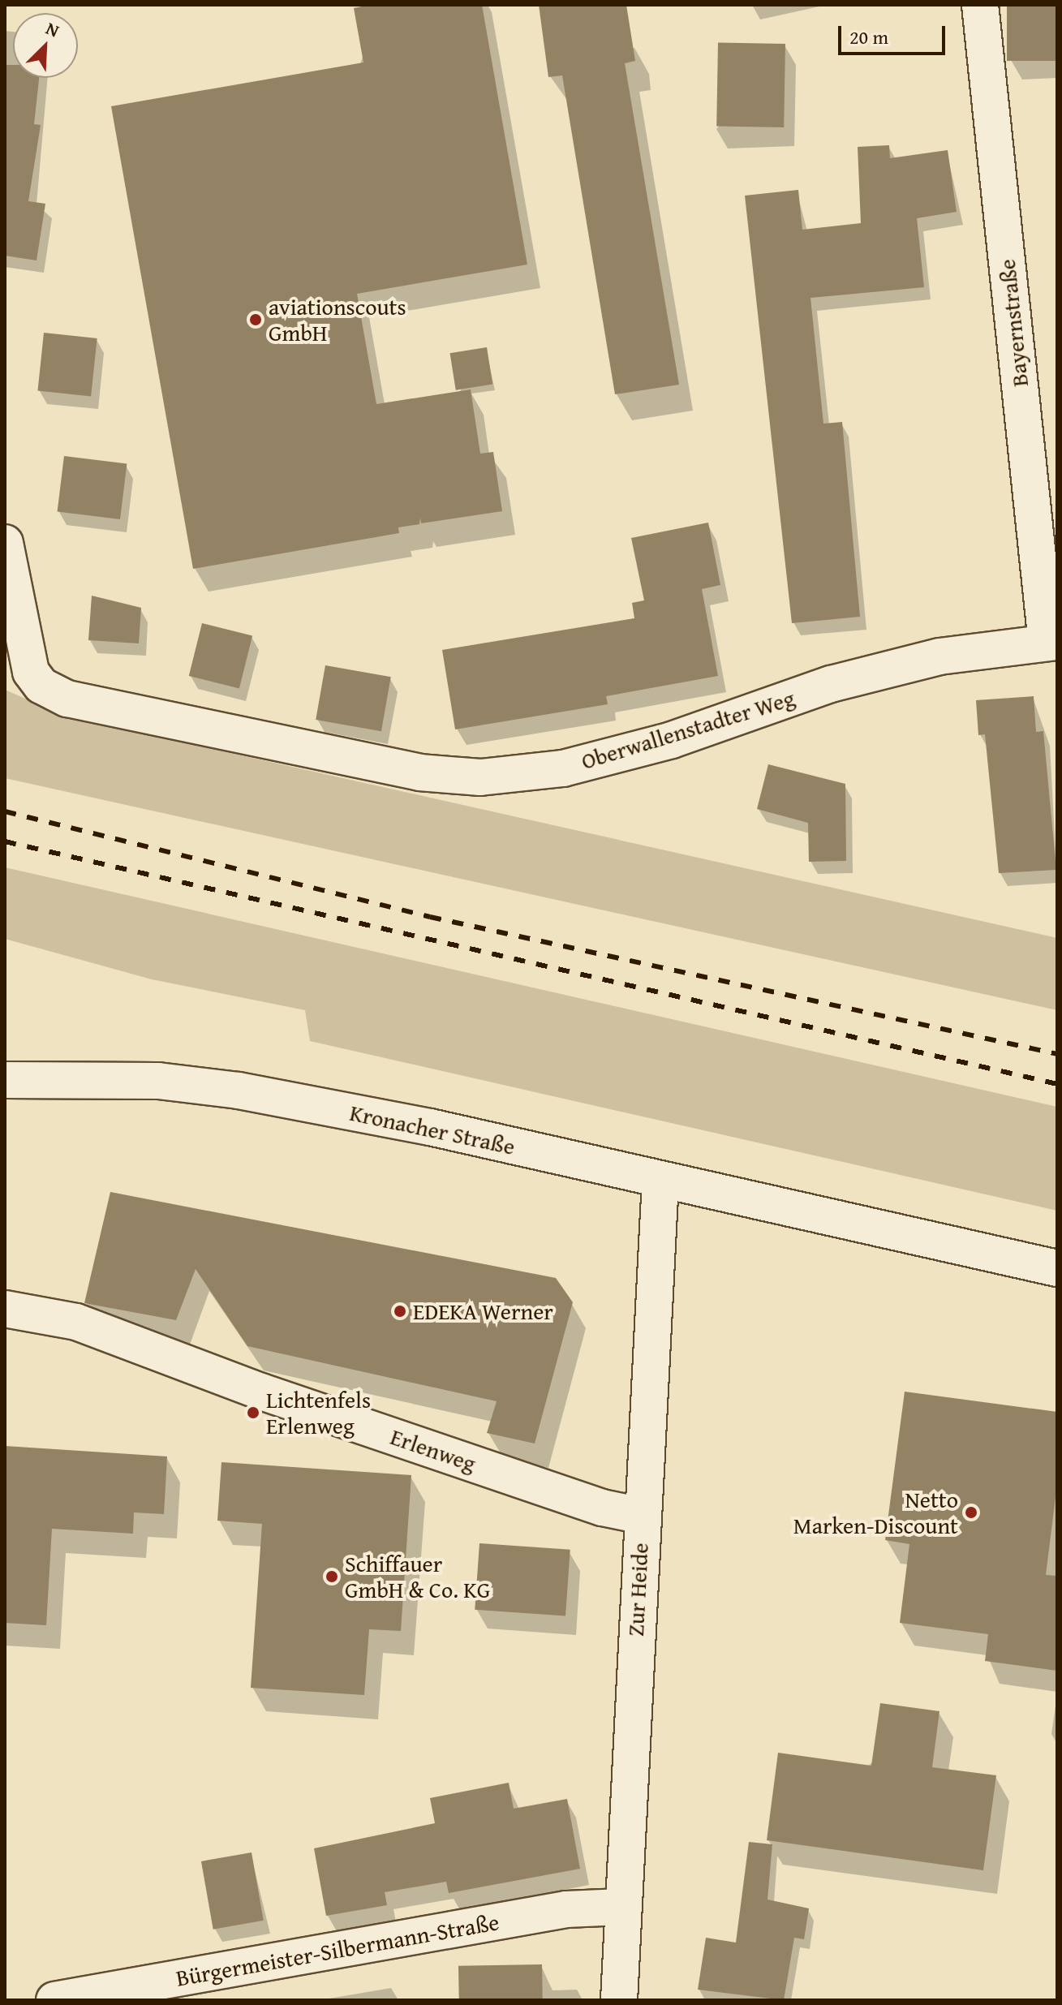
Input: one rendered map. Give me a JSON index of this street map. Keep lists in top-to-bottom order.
{
  "streets": {
    "street": [
      "Bayernstraße",
      "Oberwallenstadter Weg",
      "Kronacher Straße",
      "Erlenweg",
      "Zur Heide",
      "Bürgermeister-Silbermann-Straße"
    ]
  },
  "crossings": [
    ["Bayernstraße", "Oberwallenstadter Weg"],
    ["Kronacher Straße", "Zur Heide"],
    ["Erlenweg", "Zur Heide"],
    ["Zur Heide", "Bürgermeister-Silbermann-Straße"]
  ],
  "places": [
    "aviationscouts GmbH",
    "EDEKA Werner",
    "Lichtenfels Erlenweg",
    "Netto Marken-Discount",
    "Schiffauer GmbH & Co. KG"
  ],
  "scale_bar": "20 m",
  "north": "top right"
}
